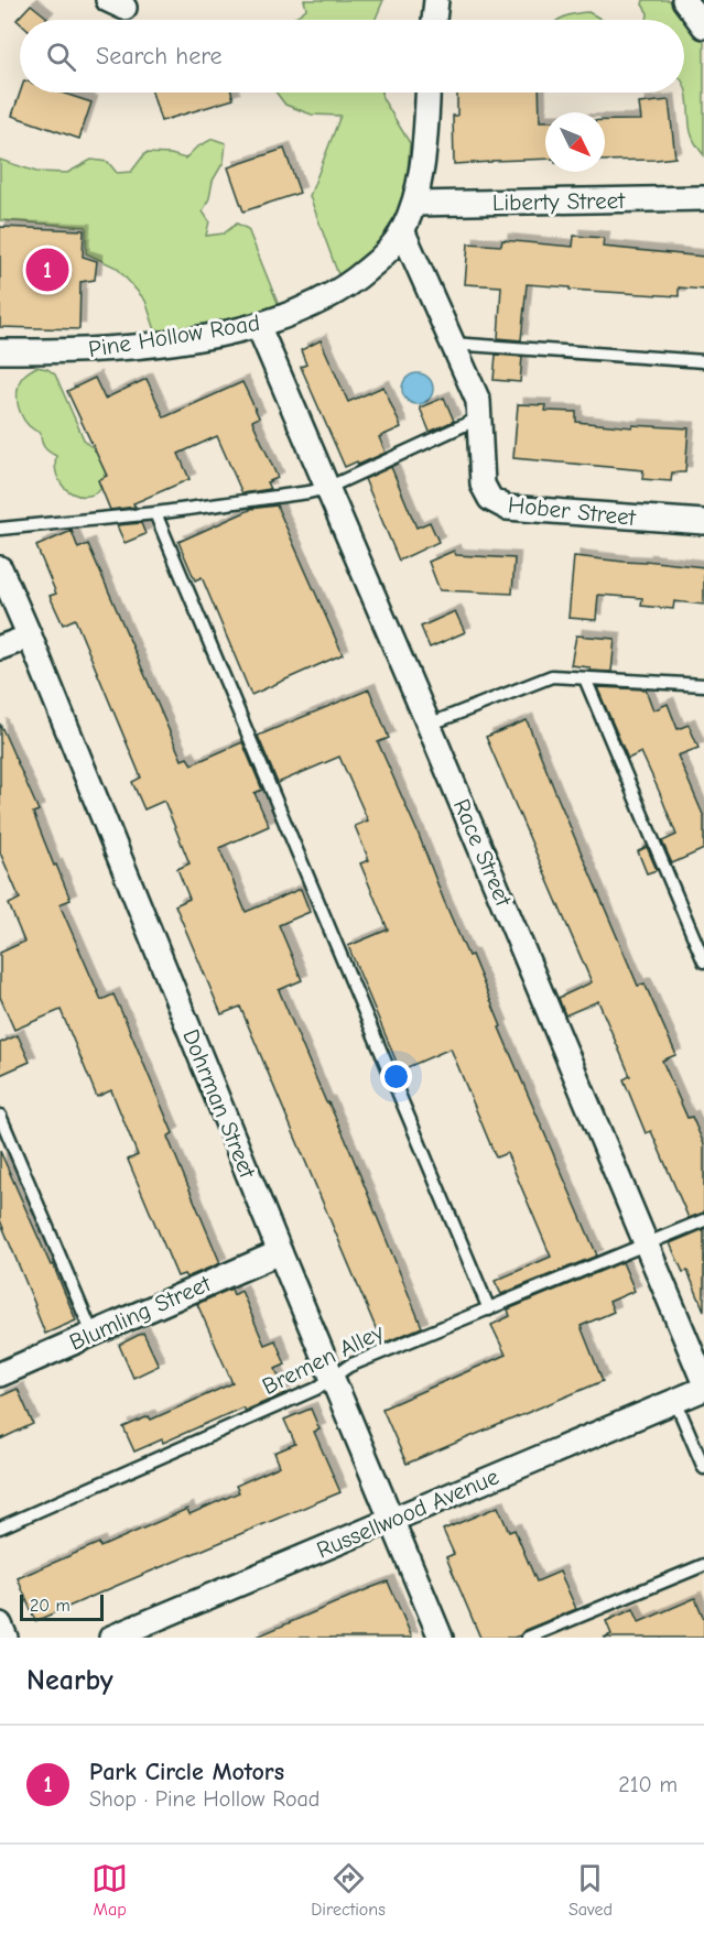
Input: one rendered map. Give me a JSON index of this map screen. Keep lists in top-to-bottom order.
{
  "streets": {
    "street": [
      "Liberty Street",
      "Pine Hollow Road",
      "Hober Street",
      "Race Street",
      "Dohrman Street",
      "Blumling Street",
      "Russellwood Avenue"
    ],
    "lane": ["Bremen Alley"]
  },
  "crossings": [
    ["Liberty Street", "Pine Hollow Road"],
    ["Pine Hollow Road", "Hober Street"],
    ["Pine Hollow Road", "Race Street"],
    ["Race Street", "Bremen Alley"],
    ["Dohrman Street", "Blumling Street"],
    ["Dohrman Street", "Bremen Alley"],
    ["Dohrman Street", "Russellwood Avenue"]
  ],
  "scale_bar": "20 m",
  "north": "bottom right",
  "page": {
    "search": "Search here",
    "pins": "1",
    "scale": "20 m",
    "heading": "Nearby",
    "list": [
      {
        "mark": "1",
        "name": "Park Circle Motors",
        "note": "Shop · Pine Hollow Road",
        "value": "210 m"
      }
    ],
    "nav": ["Map", "Directions", "Saved"]
  }
}
